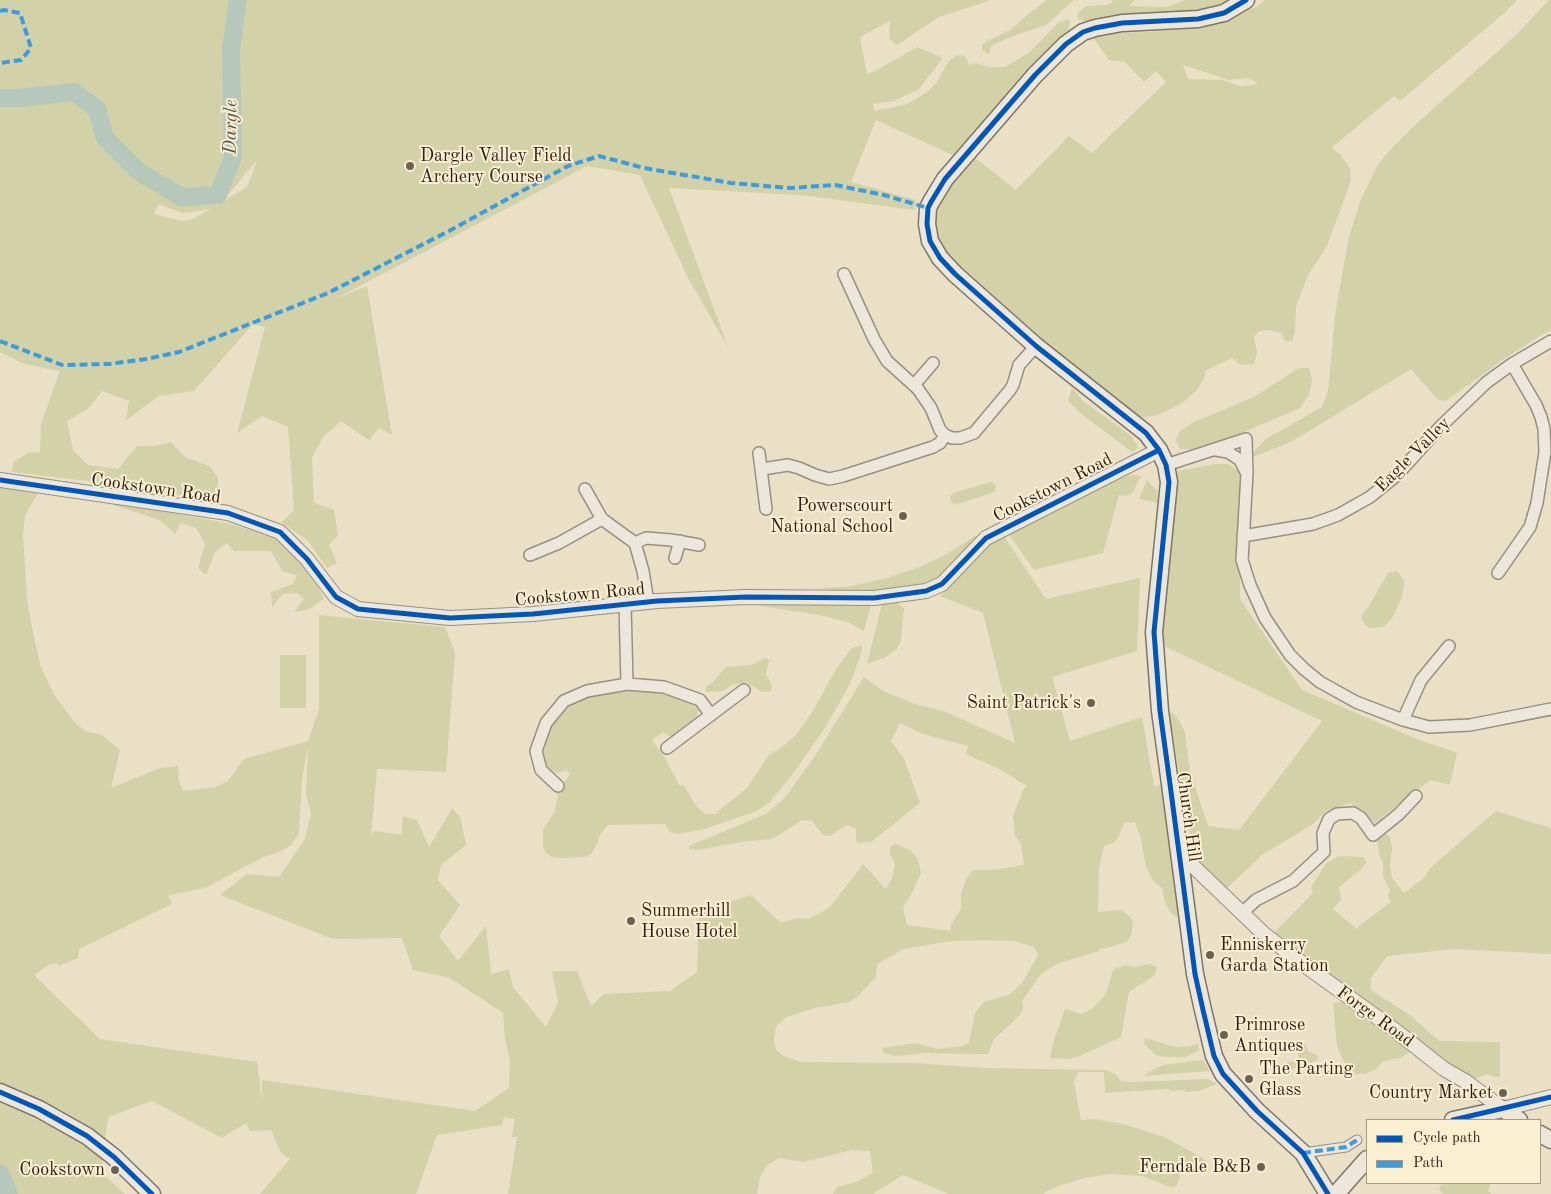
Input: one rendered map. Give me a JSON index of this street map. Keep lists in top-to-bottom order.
{
  "streets": {
    "main road": ["Church Hill"],
    "street": ["Eagle Valley", "Cookstown Road", "Forge Road"]
  },
  "crossings": [
    ["Cookstown Road", "Church Hill"],
    ["Church Hill", "Forge Road"]
  ],
  "water": ["Dargle"],
  "places": [
    "Dargle Valley Field Archery Course",
    "Powerscourt National School",
    "Saint Patrick's",
    "Summerhill House Hotel",
    "Enniskerry Garda Station",
    "Primrose Antiques",
    "The Parting Glass",
    "Country Market",
    "Ferndale B&B",
    "Cookstown"
  ],
  "legend": ["Cycle path", "Path"]
}
